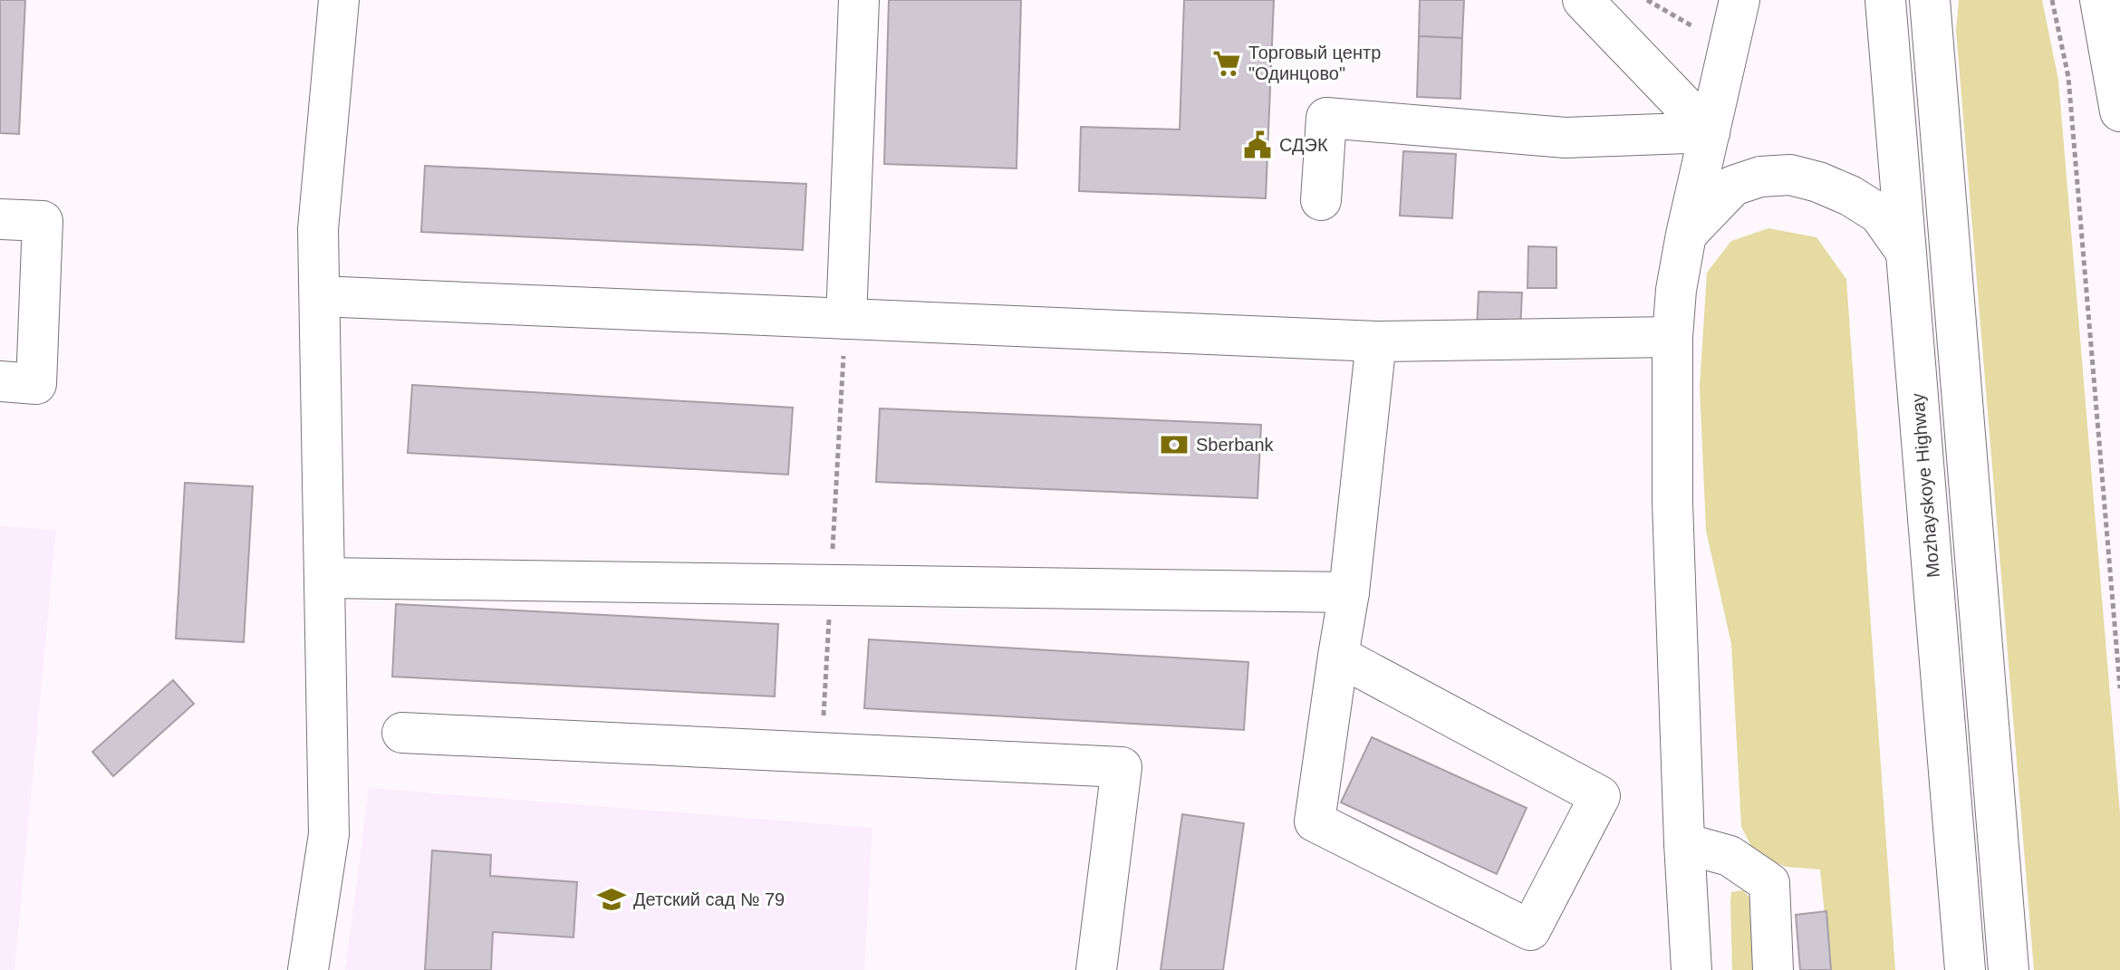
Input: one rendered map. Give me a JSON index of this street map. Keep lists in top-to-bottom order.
{
  "streets": {
    "main road": ["Mozhayskoye Highway"]
  },
  "places": {
    "supermarket": ["Торговый центр \"Одинцово\""],
    "public building": ["СДЭК"],
    "bank": ["Sberbank"],
    "school or university": ["Детский сад № 79"]
  }
}
